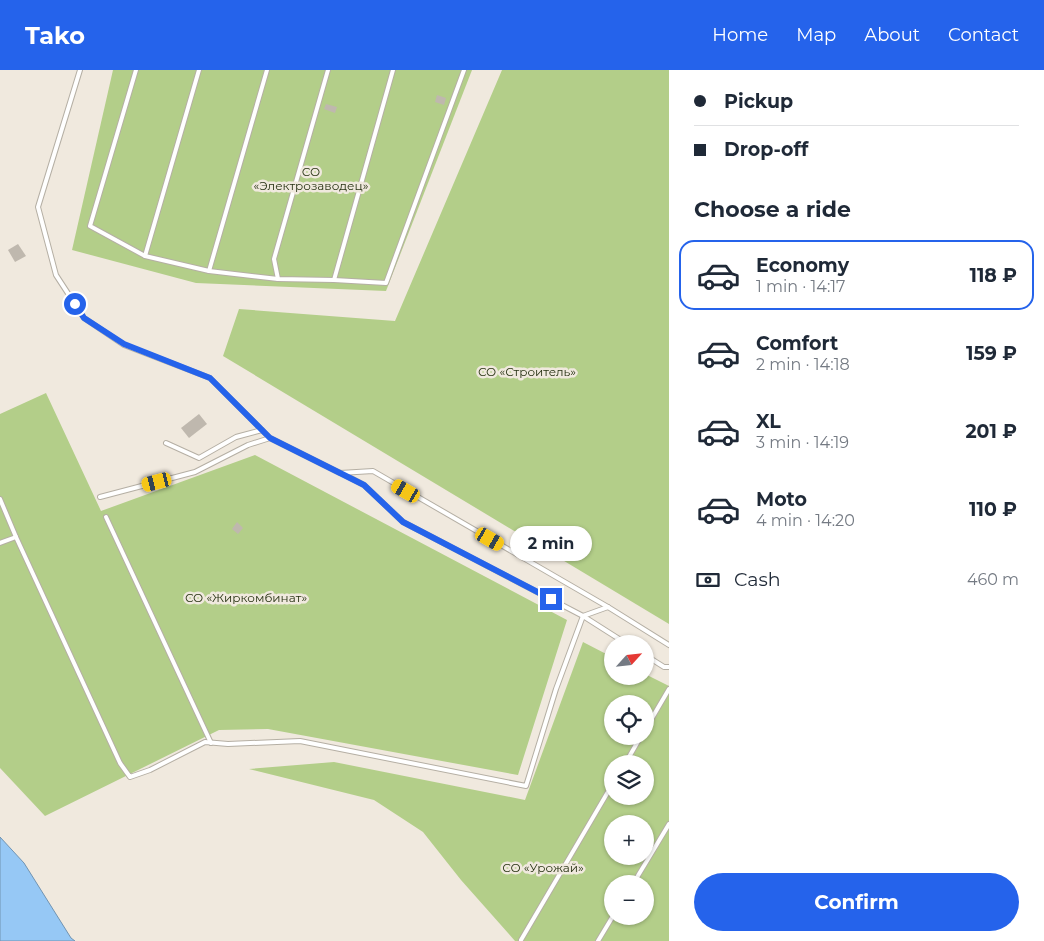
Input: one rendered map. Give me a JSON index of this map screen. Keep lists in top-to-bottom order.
{
  "parks": [
    "СО «Электрозаводец»",
    "СО «Строитель»",
    "СО «Жиркомбинат»",
    "СО «Урожай»"
  ],
  "north": "top right",
  "page": {
    "header": "Tako",
    "nav": [
      "Home",
      "Map",
      "About",
      "Contact"
    ],
    "banner": ["Pickup", "Drop-off"],
    "heading": "Choose a ride",
    "list": [
      {
        "name": "Economy",
        "note": "1 min · 14:17",
        "value": "118 ₽"
      },
      {
        "name": "Comfort",
        "note": "2 min · 14:18",
        "value": "159 ₽"
      },
      {
        "name": "XL",
        "note": "3 min · 14:19",
        "value": "201 ₽"
      },
      {
        "name": "Moto",
        "note": "4 min · 14:20",
        "value": "110 ₽"
      }
    ],
    "bubble": "2 min",
    "pay": ["Cash", "460 m"],
    "map_buttons": ["+", "−"],
    "buttons": "Confirm"
  }
}
